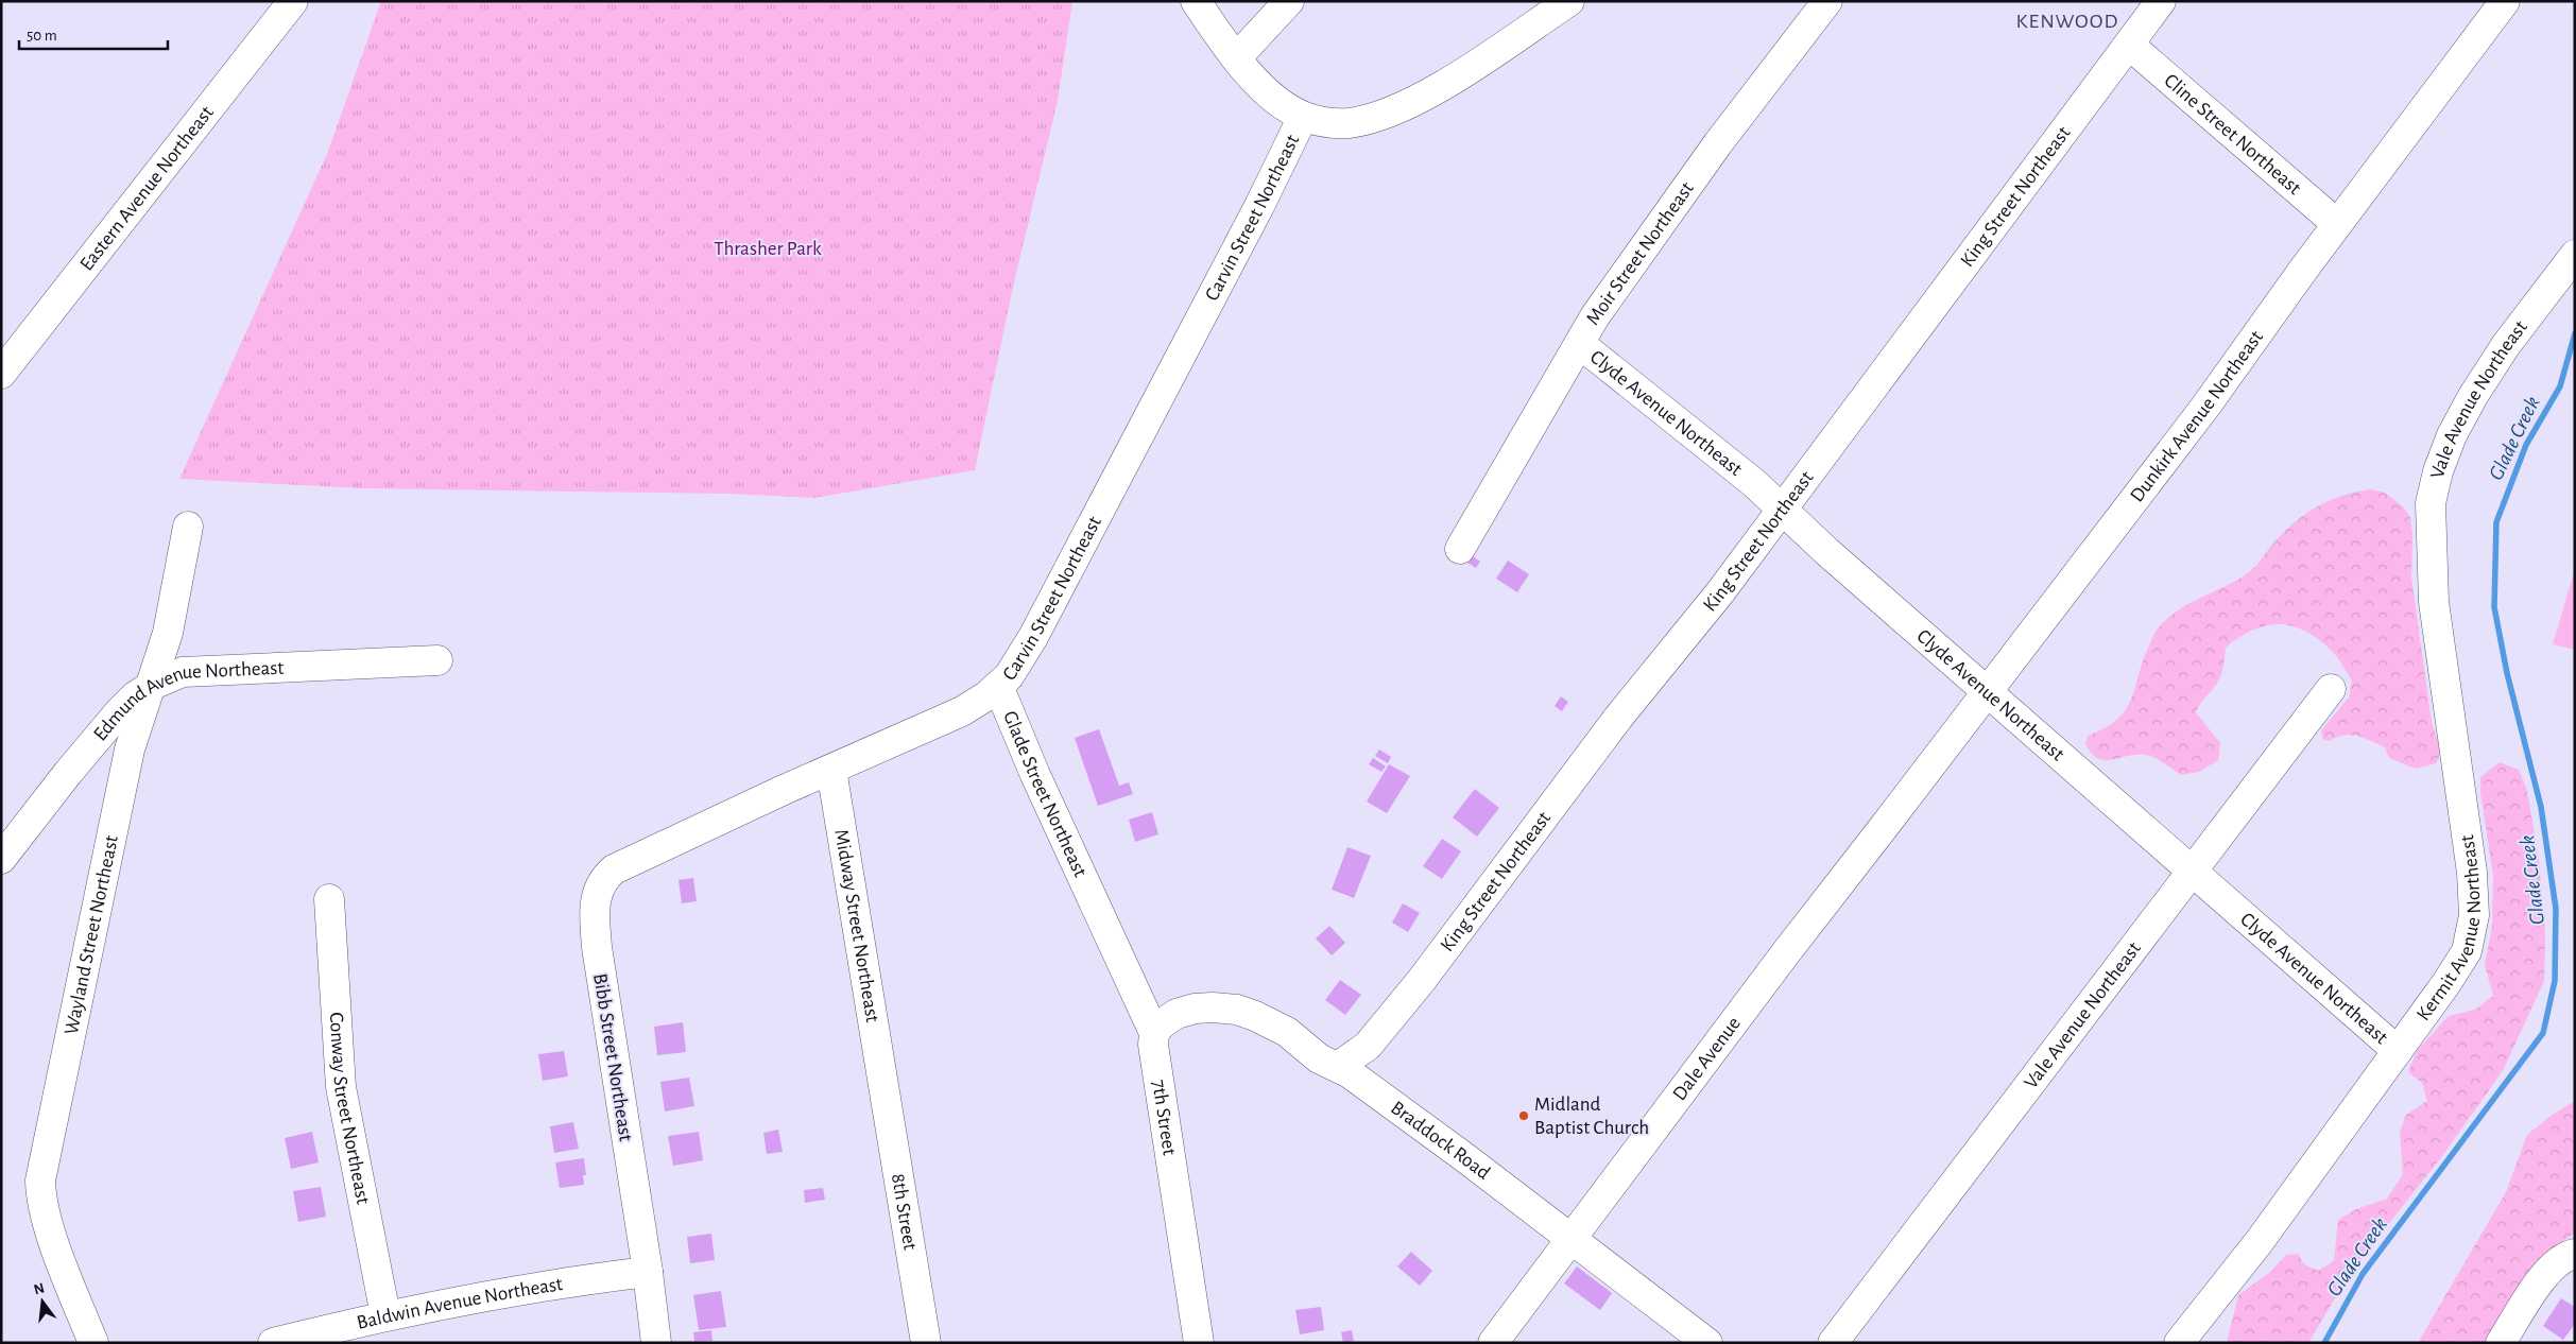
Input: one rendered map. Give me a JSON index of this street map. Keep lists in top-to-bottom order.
{
  "streets": {
    "street": [
      "Cline Street Northeast",
      "Eastern Avenue Northeast",
      "King Street Northeast",
      "Carvin Street Northeast",
      "Moir Street Northeast",
      "Vale Avenue Northeast",
      "Clyde Avenue Northeast",
      "Dunkirk Avenue Northeast",
      "Edmund Avenue Northeast",
      "Glade Street Northeast",
      "Midway Street Northeast",
      "Kermit Avenue Northeast",
      "Wayland Street Northeast",
      "Bibb Street Northeast",
      "Dale Avenue",
      "Conway Street Northeast",
      "7th Street",
      "Braddock Road",
      "8th Street",
      "Baldwin Avenue Northeast"
    ]
  },
  "crossings": [
    ["Cline Street Northeast", "King Street Northeast"],
    ["Cline Street Northeast", "Dunkirk Avenue Northeast"],
    ["King Street Northeast", "Clyde Avenue Northeast"],
    ["King Street Northeast", "Braddock Road"],
    ["Carvin Street Northeast", "Glade Street Northeast"],
    ["Carvin Street Northeast", "Midway Street Northeast"],
    ["Carvin Street Northeast", "Bibb Street Northeast"],
    ["Moir Street Northeast", "Clyde Avenue Northeast"],
    ["Vale Avenue Northeast", "Clyde Avenue Northeast"],
    ["Vale Avenue Northeast", "Kermit Avenue Northeast"],
    ["Clyde Avenue Northeast", "Dunkirk Avenue Northeast"],
    ["Clyde Avenue Northeast", "Kermit Avenue Northeast"],
    ["Dunkirk Avenue Northeast", "Dale Avenue"],
    ["Edmund Avenue Northeast", "Wayland Street Northeast"],
    ["Glade Street Northeast", "7th Street"],
    ["Midway Street Northeast", "8th Street"],
    ["Bibb Street Northeast", "Baldwin Avenue Northeast"],
    ["Dale Avenue", "Braddock Road"],
    ["Conway Street Northeast", "Baldwin Avenue Northeast"],
    ["7th Street", "Braddock Road"]
  ],
  "districts": ["KENWOOD"],
  "water": ["Glade Creek"],
  "parks": ["Thrasher Park"],
  "places": ["Midland Baptist Church"],
  "scale_bar": "50 m",
  "north": "top"
}
